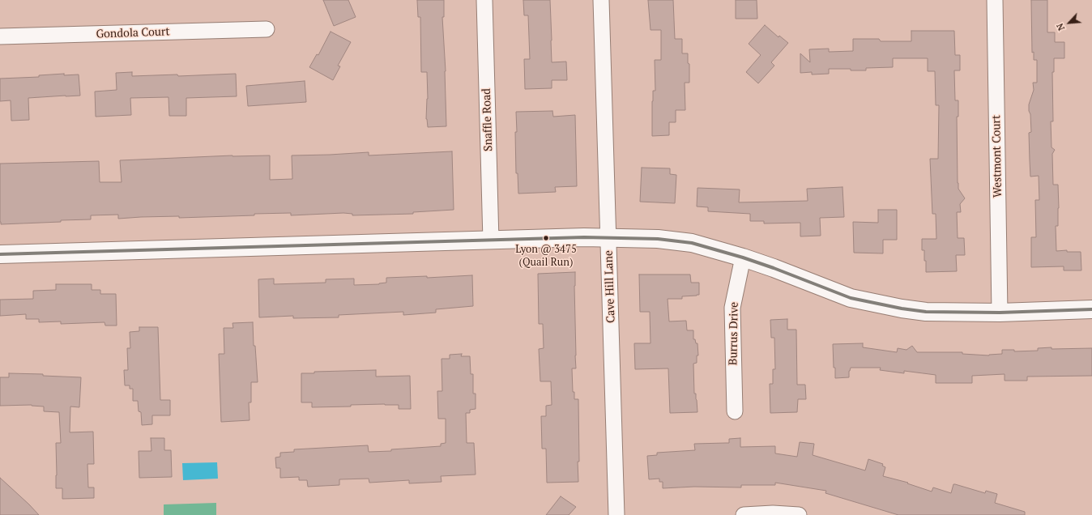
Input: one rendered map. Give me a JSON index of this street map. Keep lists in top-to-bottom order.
{
  "streets": {
    "street": [
      "Gondola Court",
      "Snaffle Road",
      "Westmont Court",
      "Cave Hill Lane",
      "Burrus Drive"
    ]
  },
  "places": ["Lyon @ 3475 (Quail Run)"],
  "north": "bottom left"
}
